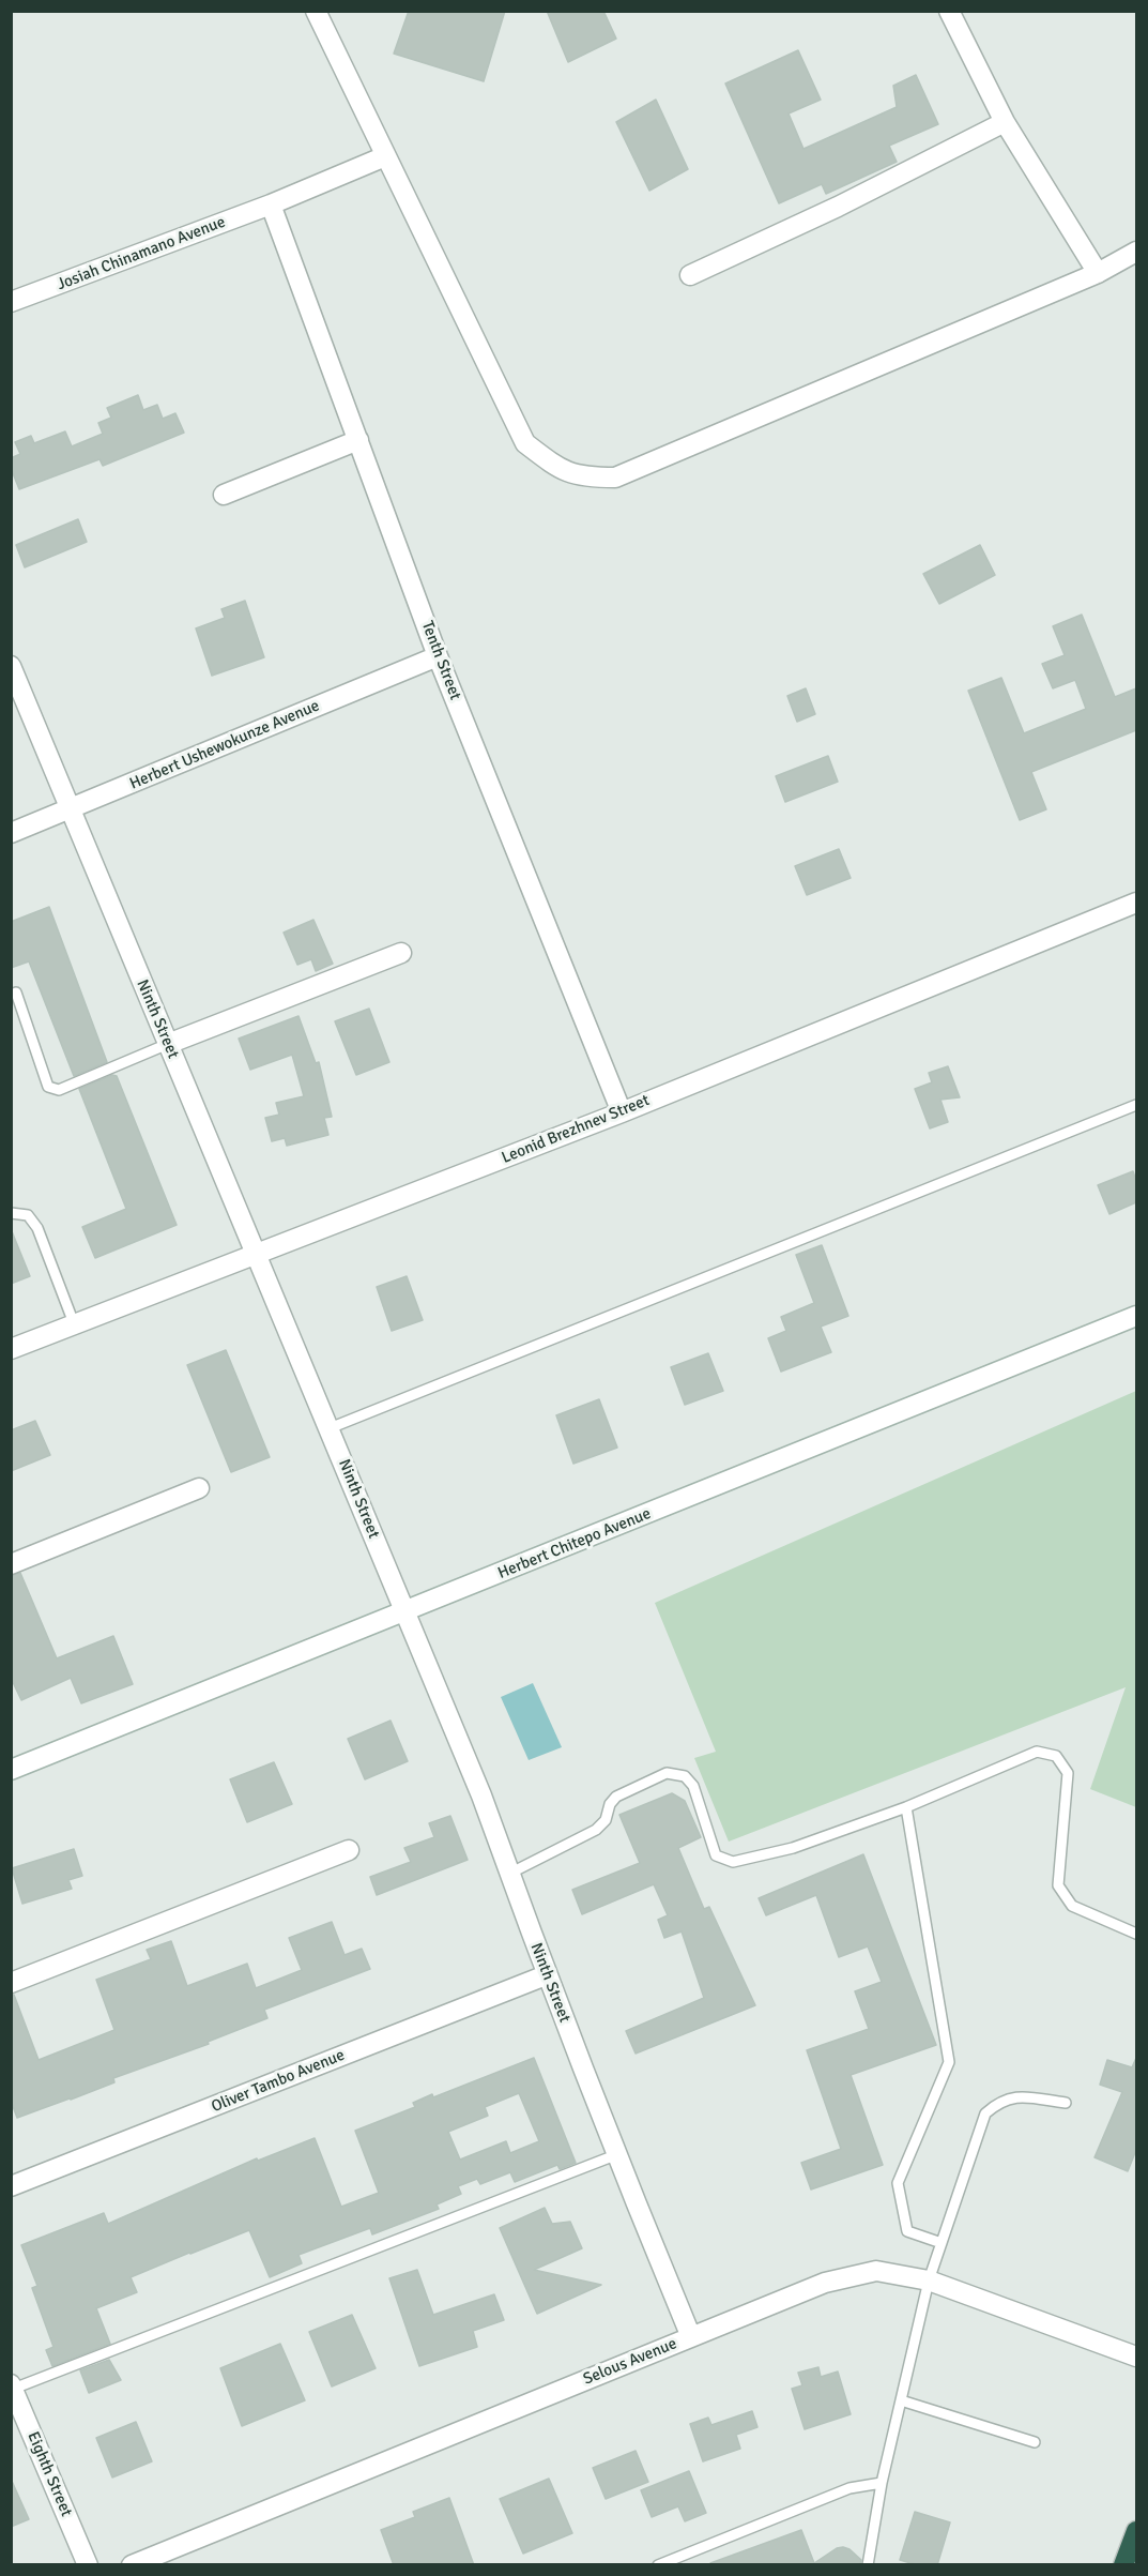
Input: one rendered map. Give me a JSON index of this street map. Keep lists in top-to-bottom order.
{
  "streets": {
    "street": [
      "Josiah Chinamano Avenue",
      "Tenth Street",
      "Herbert Ushewokunze Avenue",
      "Ninth Street",
      "Leonid Brezhnev Street",
      "Herbert Chitepo Avenue",
      "Oliver Tambo Avenue",
      "Selous Avenue",
      "Eighth Street"
    ]
  },
  "crossings": [
    ["Josiah Chinamano Avenue", "Tenth Street"],
    ["Tenth Street", "Herbert Ushewokunze Avenue"],
    ["Tenth Street", "Leonid Brezhnev Street"],
    ["Herbert Ushewokunze Avenue", "Ninth Street"],
    ["Ninth Street", "Leonid Brezhnev Street"],
    ["Ninth Street", "Herbert Chitepo Avenue"],
    ["Ninth Street", "Oliver Tambo Avenue"],
    ["Ninth Street", "Selous Avenue"]
  ]
}
